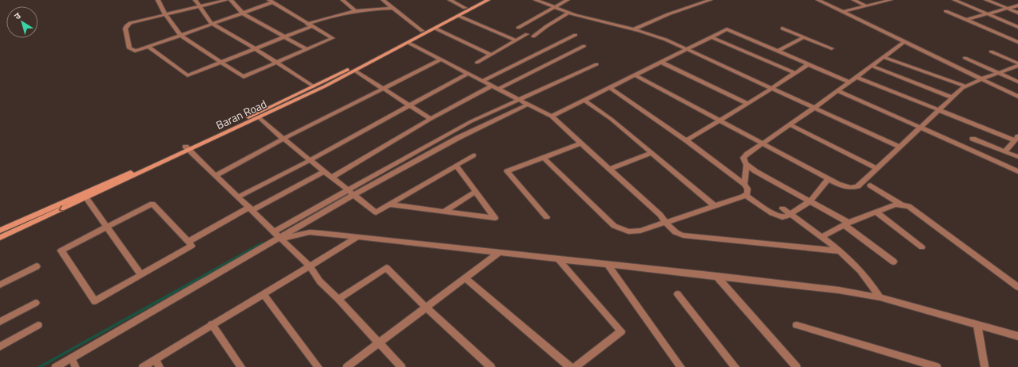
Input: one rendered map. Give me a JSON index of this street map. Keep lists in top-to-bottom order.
{
  "streets": {
    "main road": ["Baran Road"]
  },
  "north": "top left"
}
